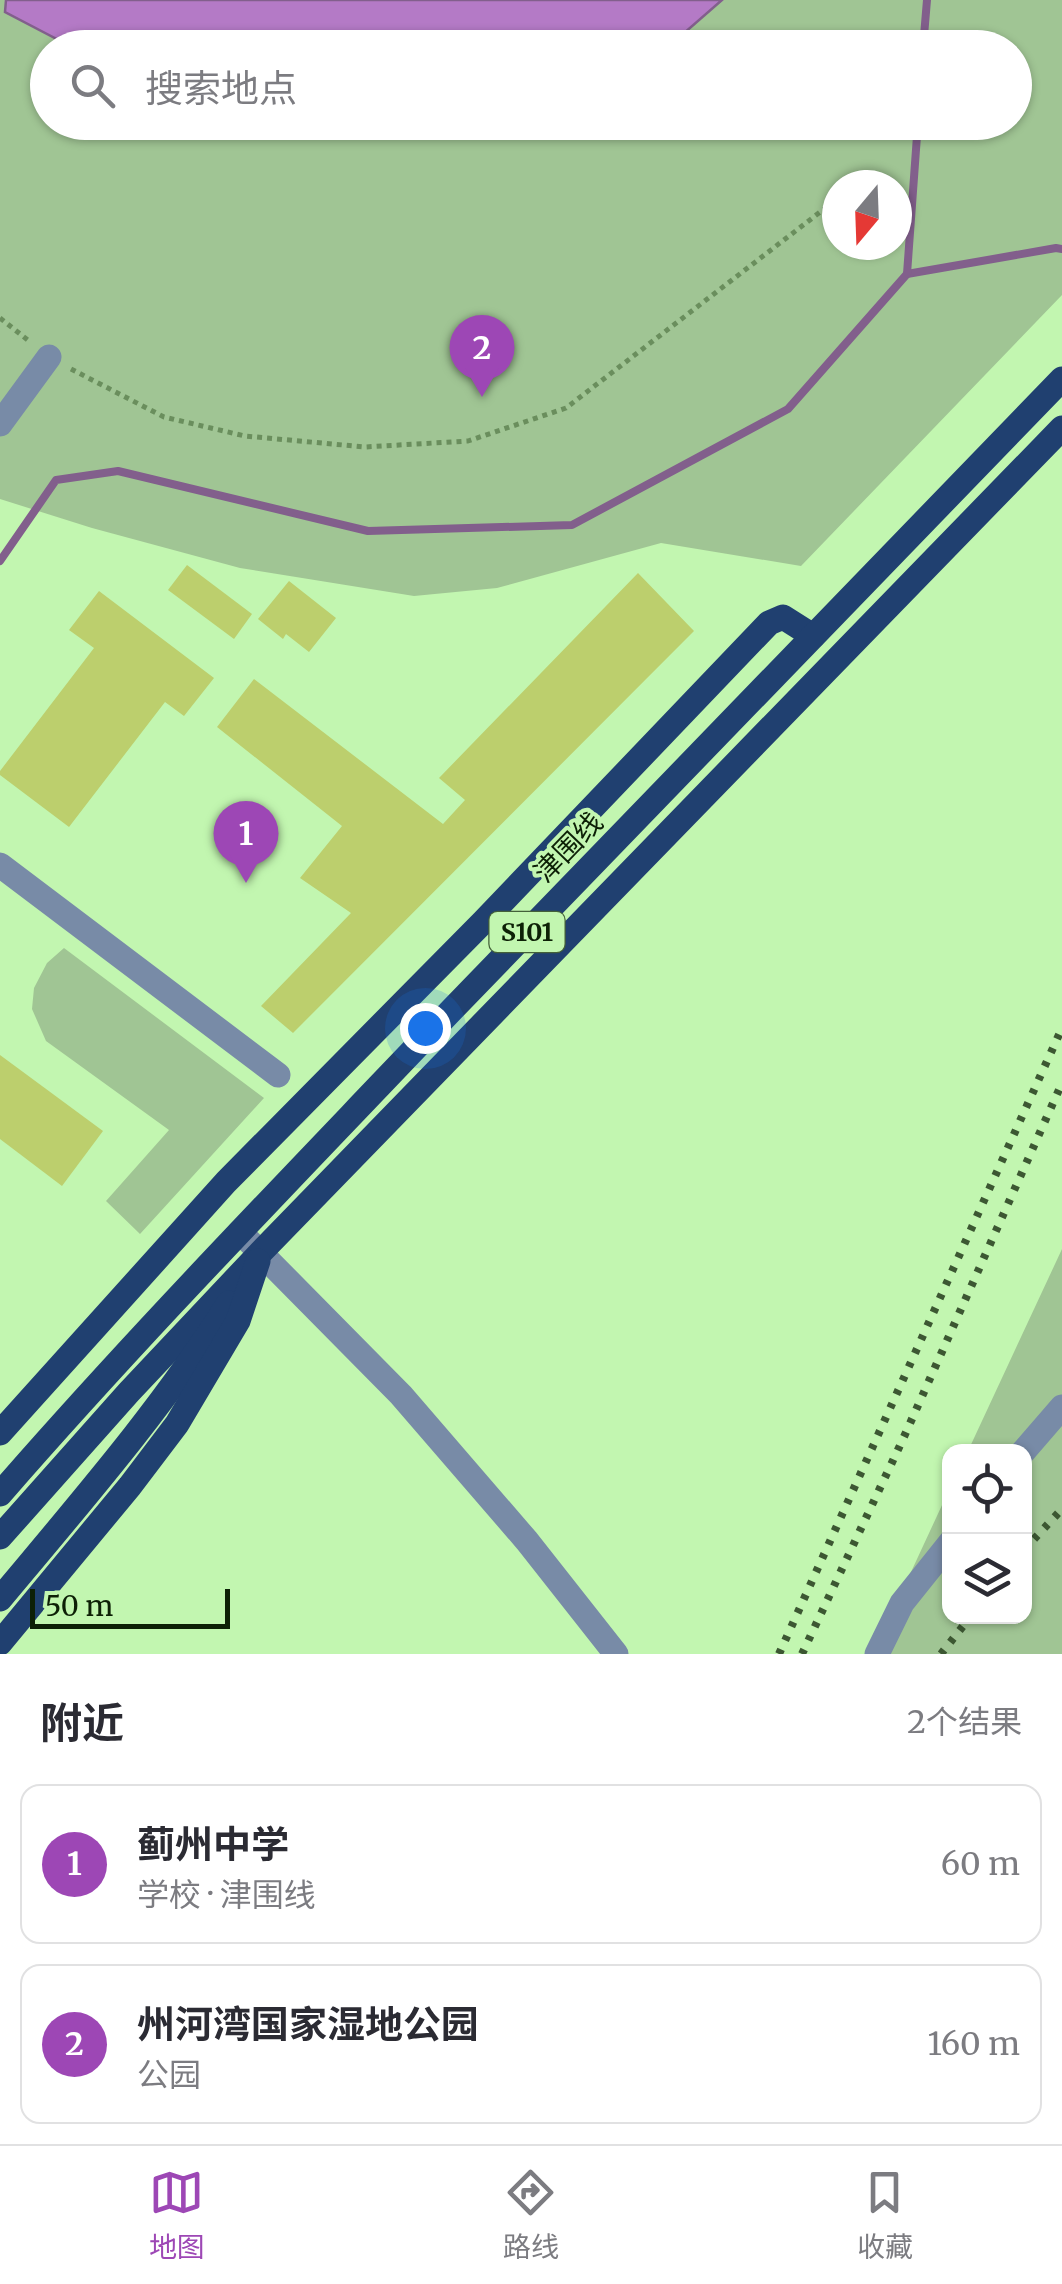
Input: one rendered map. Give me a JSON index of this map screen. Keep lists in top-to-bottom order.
{
  "streets": {
    "main road": ["津围线", "S101"]
  },
  "scale_bar": "50 m",
  "north": "bottom",
  "page": {
    "search": "搜索地点",
    "pins": ["2", "1"],
    "scale": "50 m",
    "heading": ["附近", "2个结果"],
    "list": [
      {
        "mark": "1",
        "name": "蓟州中学",
        "note": "学校 · 津围线",
        "value": "60 m"
      },
      {
        "mark": "2",
        "name": "州河湾国家湿地公园",
        "note": "公园",
        "value": "160 m"
      }
    ],
    "nav": ["地图", "路线", "收藏"]
  }
}
